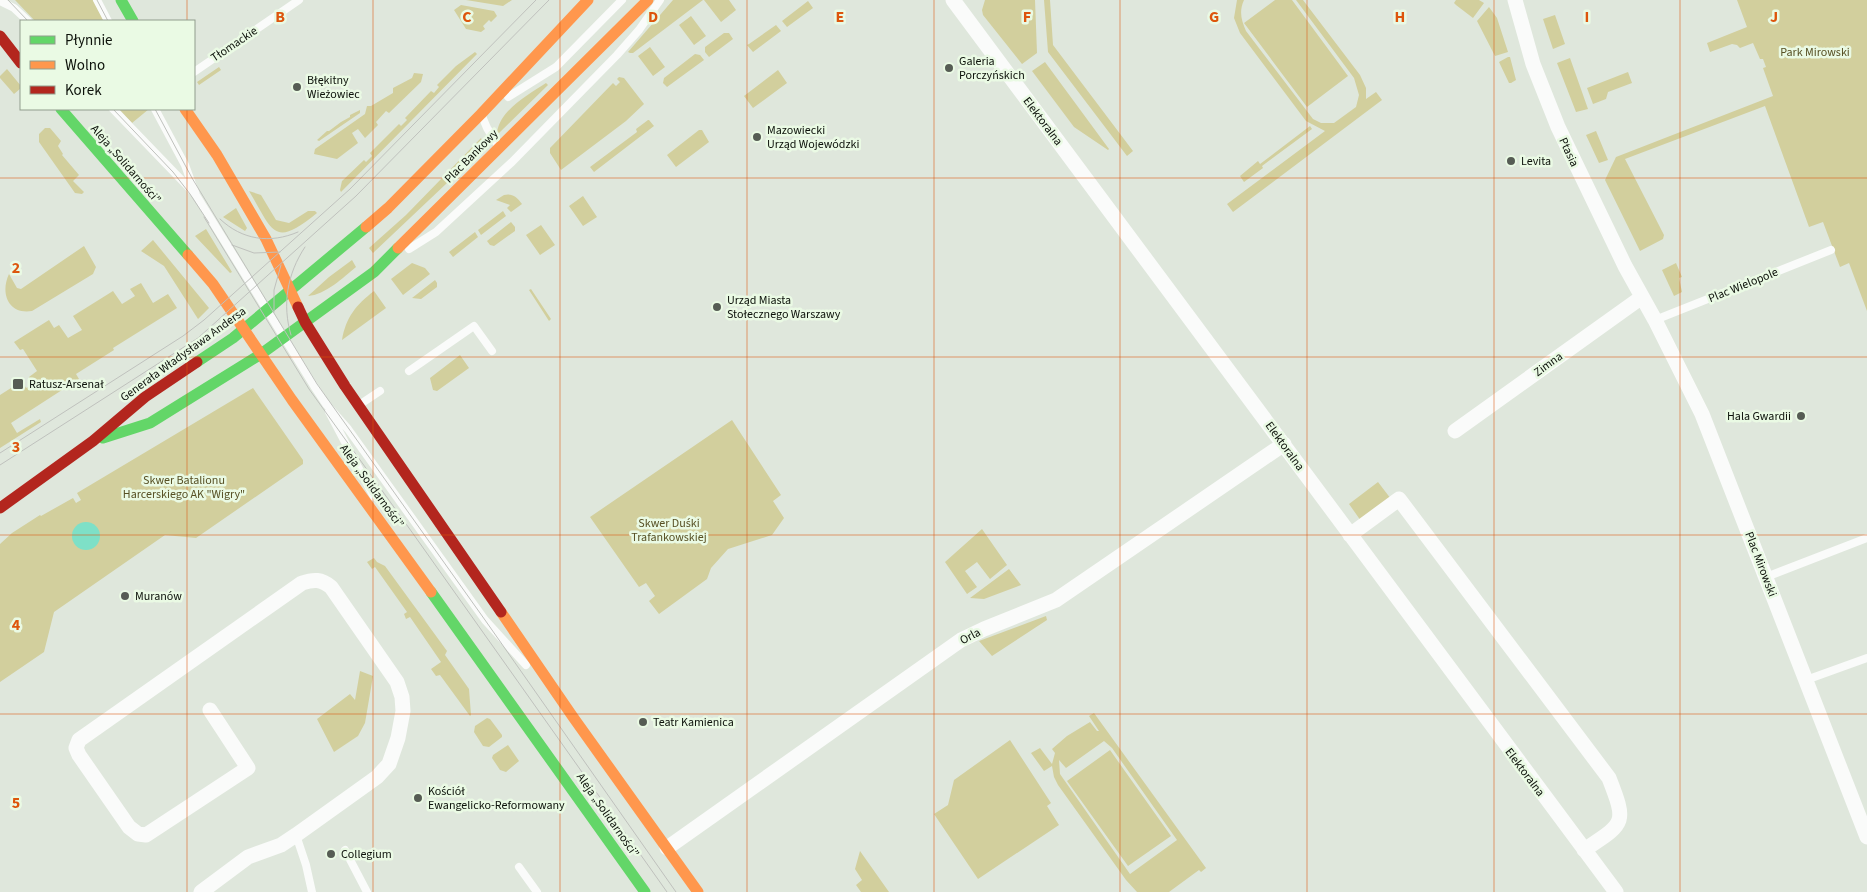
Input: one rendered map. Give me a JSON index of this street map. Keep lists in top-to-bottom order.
{
  "streets": {
    "main road": ["Plac Bankowy", "Aleja „Solidarności”", "Generała Władysława Andersa"],
    "street": [
      "Elektoralna",
      "Ptasia",
      "Zimna",
      "Plac Mirowski",
      "Orla"
    ],
    "lane": ["Tłomackie", "Plac Wielopole"]
  },
  "crossings": [
    ["Elektoralna", "Orla"],
    ["Ptasia", "Zimna"],
    ["Ptasia", "Plac Mirowski"],
    ["Plac Bankowy", "Generała Władysława Andersa"],
    ["Aleja „Solidarności”", "Generała Władysława Andersa"],
    ["Plac Wielopole", "Plac Mirowski"],
    ["Zimna", "Plac Mirowski"]
  ],
  "parks": ["Park Mirowski", "Skwer Batalionu Harcerskiego AK \"Wigry\"", "Skwer Duśki Trafankowskiej"],
  "places": {
    "other": [
      "Galeria Porczyńskich",
      "Błękitny Wieżowiec",
      "Mazowiecki Urząd Wojewódzki",
      "Levita",
      "Urząd Miasta Stołecznego Warszawy",
      "Hala Gwardii",
      "Muranów",
      "Teatr Kamienica",
      "Kościół Ewangelicko-Reformowany",
      "Collegium"
    ],
    "transit": ["Ratusz-Arsenał"]
  },
  "legend": ["Płynnie", "Wolno", "Korek"],
  "grid": {
    "columns": [
      "B",
      "C",
      "D",
      "E",
      "F",
      "G",
      "H",
      "I",
      "J"
    ],
    "rows": [
      "2",
      "3",
      "4",
      "5"
    ]
  }
}
